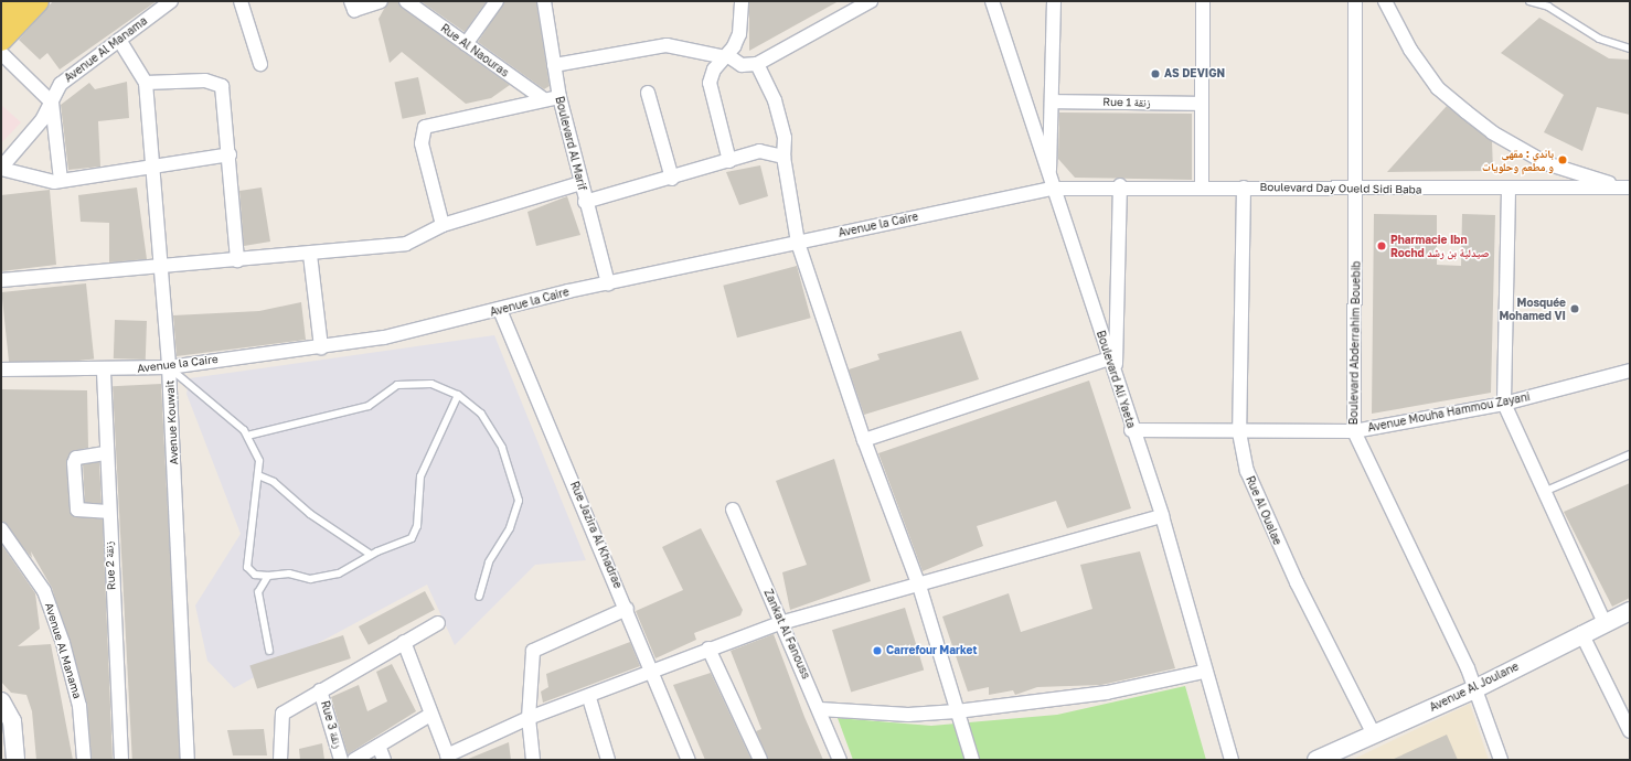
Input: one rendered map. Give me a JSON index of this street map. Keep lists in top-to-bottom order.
{
  "streets": {
    "street": [
      "Avenue Al Manama",
      "Rue Al Naouras",
      "Rue 1 زنقة",
      "Boulevard Al Marif",
      "Boulevard Day Oueld Sidi Baba",
      "Avenue la Caire",
      "Boulevard Abderrahim Bouebib",
      "Boulevard Ali Yaeta",
      "Avenue Mouha Hammou Zayani",
      "Avenue Kouwait",
      "Rue Al Oualae",
      "Rue Jazira Al Khadrae",
      "Rue 2 زنقة",
      "Zankat Al Fanouss",
      "Avenue Al Joulane",
      "Rue 3 زنقة"
    ]
  },
  "crossings": [
    ["Avenue Al Manama", "Avenue Kouwait"],
    ["Boulevard Al Marif", "Avenue la Caire"],
    ["Boulevard Day Oueld Sidi Baba", "Avenue la Caire"],
    ["Boulevard Day Oueld Sidi Baba", "Boulevard Abderrahim Bouebib"],
    ["Boulevard Day Oueld Sidi Baba", "Boulevard Ali Yaeta"],
    ["Boulevard Day Oueld Sidi Baba", "Rue Al Oualae"],
    ["Avenue la Caire", "Boulevard Ali Yaeta"],
    ["Avenue la Caire", "Avenue Kouwait"],
    ["Avenue la Caire", "Rue Jazira Al Khadrae"],
    ["Avenue la Caire", "Rue 2 زنقة"],
    ["Boulevard Abderrahim Bouebib", "Avenue Mouha Hammou Zayani"],
    ["Boulevard Abderrahim Bouebib", "Avenue Al Joulane"],
    ["Boulevard Ali Yaeta", "Avenue Mouha Hammou Zayani"],
    ["Avenue Mouha Hammou Zayani", "Rue Al Oualae"],
    ["Rue Al Oualae", "Avenue Al Joulane"]
  ],
  "places": [
    "AS DEVIGN",
    "باندي : مقهى و مطعم وحلويات",
    "Pharmacie Ibn Rochd صيدلية بن رشد",
    "Mosquée Mohamed VI",
    "Carrefour Market"
  ]
}
